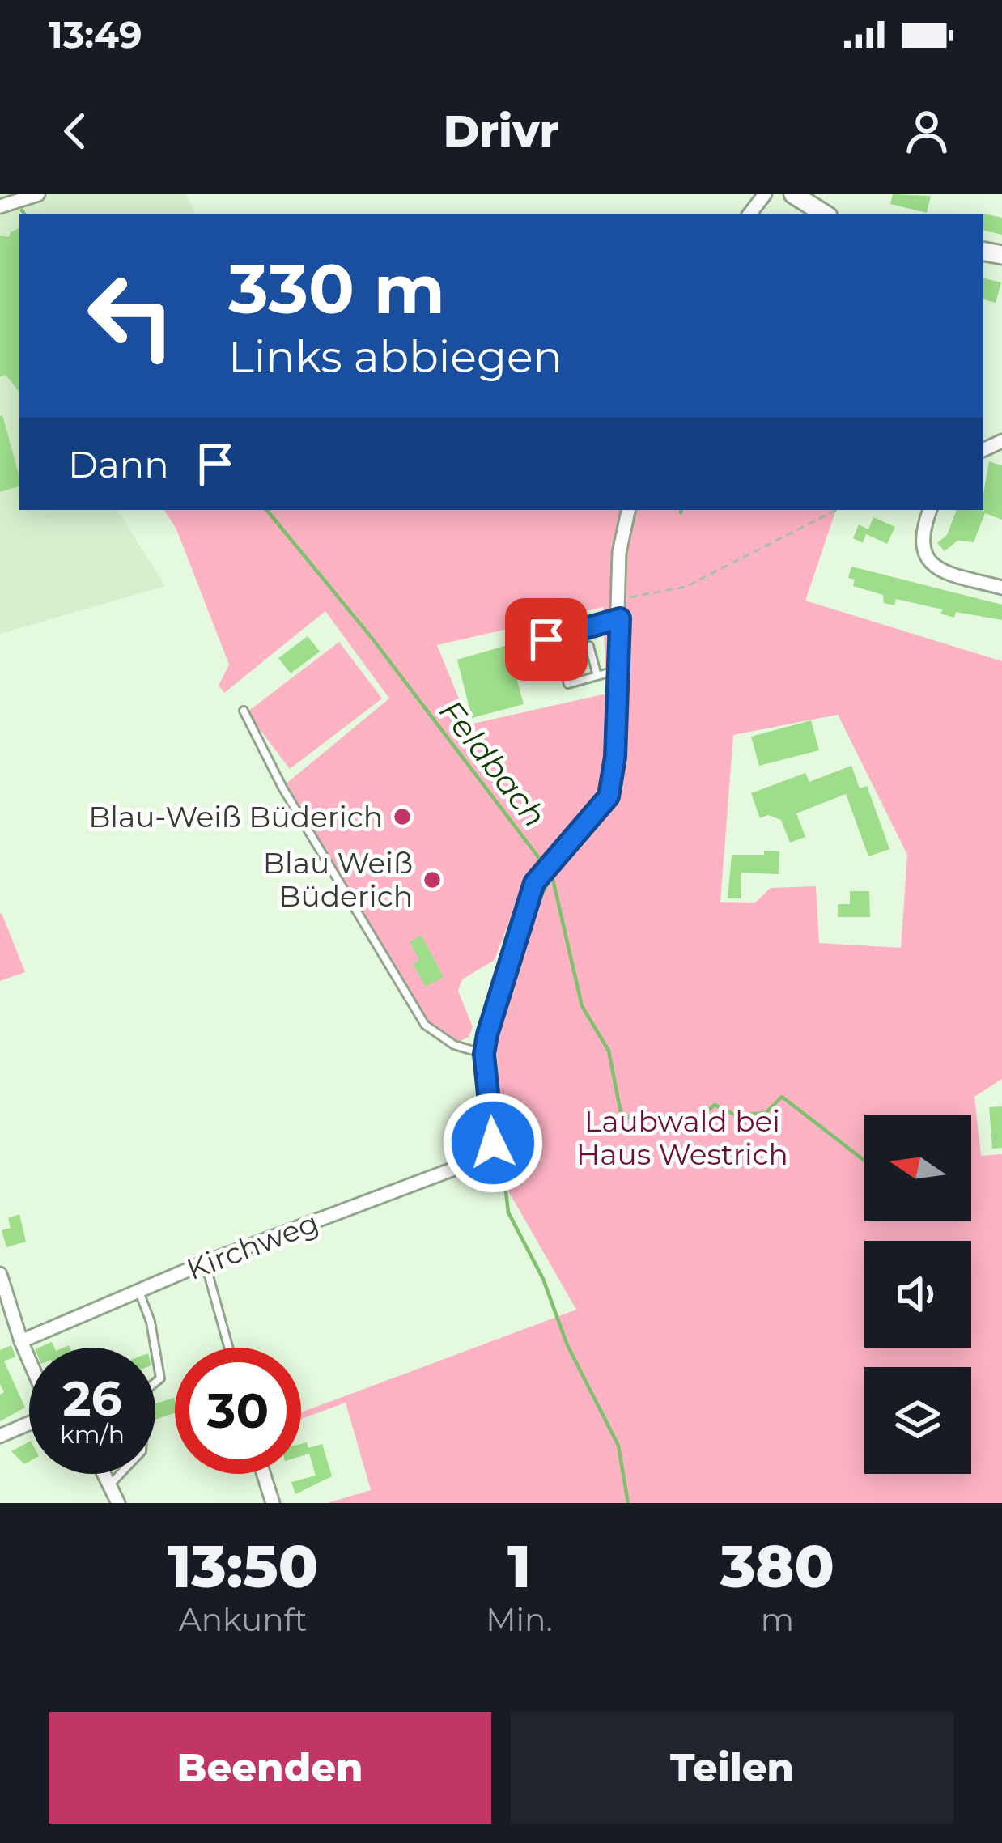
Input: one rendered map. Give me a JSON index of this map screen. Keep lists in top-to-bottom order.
{
  "streets": {
    "street": ["Kirchweg"]
  },
  "water": ["Feldbach"],
  "parks": ["Laubwald bei Haus Westrich"],
  "places": ["Blau-Weiß Büderich", "Blau Weiß Büderich"],
  "north": "left",
  "page": {
    "status": "13:49",
    "header": "Drivr",
    "turn": ["330 m", "Links abbiegen"],
    "then": "Dann",
    "speed": "26 km/h",
    "limit": "30",
    "eta": [
      "13:50",
      "Ankunft",
      "1",
      "Min.",
      "380",
      "m"
    ],
    "buttons": ["Beenden", "Teilen"]
  }
}
